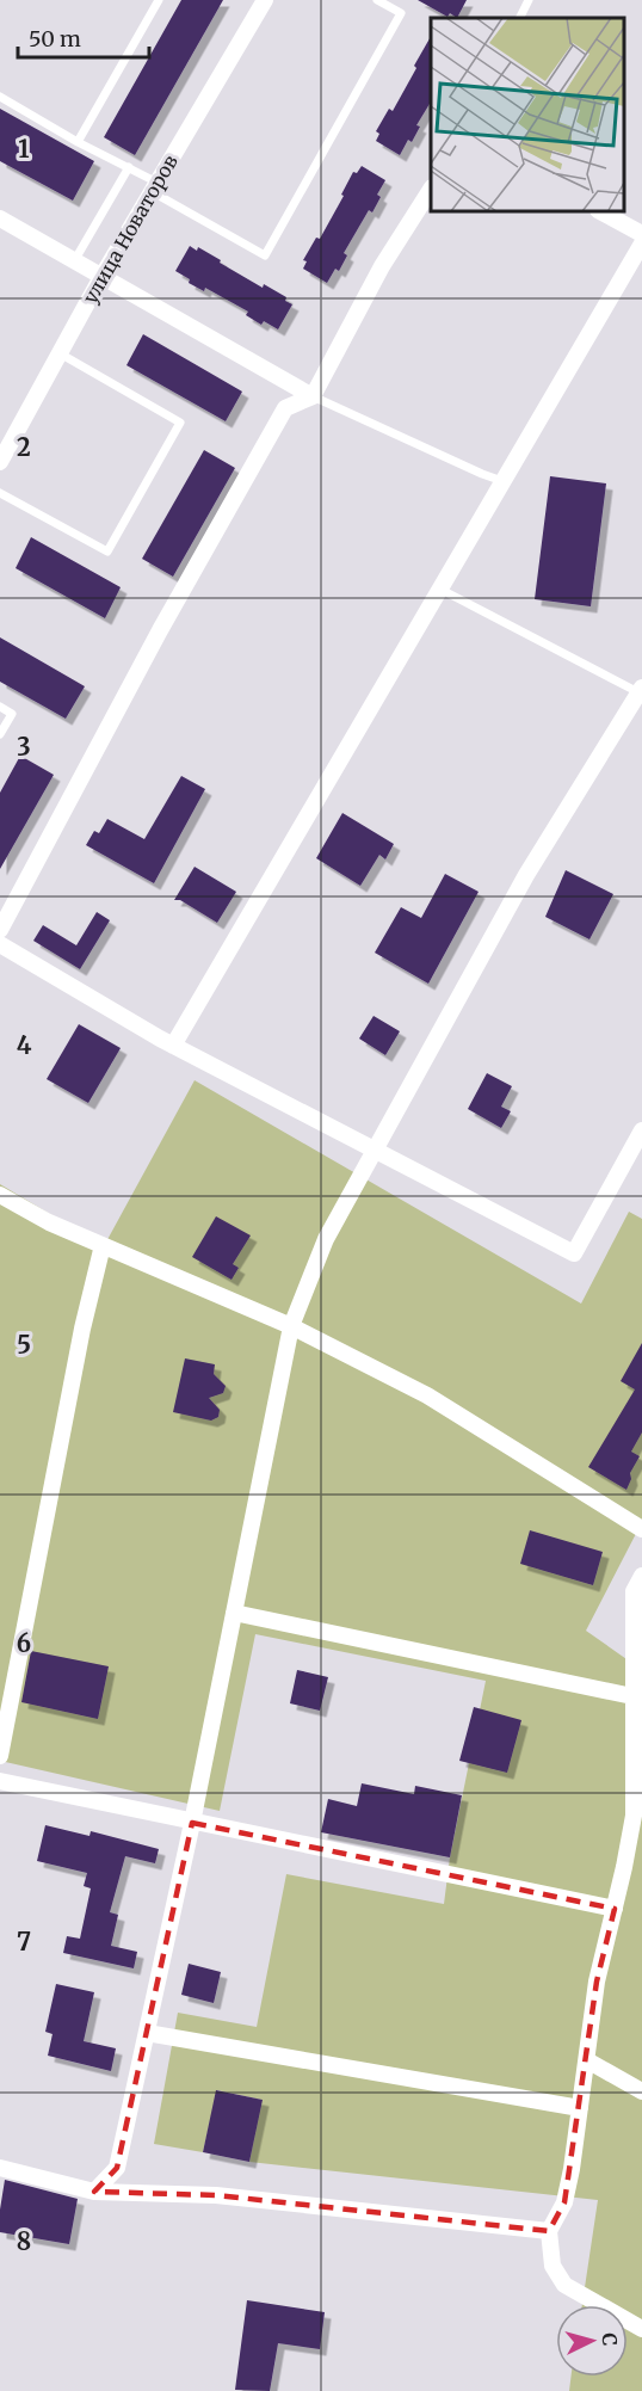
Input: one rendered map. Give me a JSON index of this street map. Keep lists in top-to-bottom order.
{
  "streets": {
    "street": ["улица Новаторов"]
  },
  "scale_bar": "50 m",
  "north": "right",
  "grid": {
    "rows": [
      "1",
      "2",
      "3",
      "4",
      "5",
      "6",
      "7",
      "8"
    ]
  }
}
